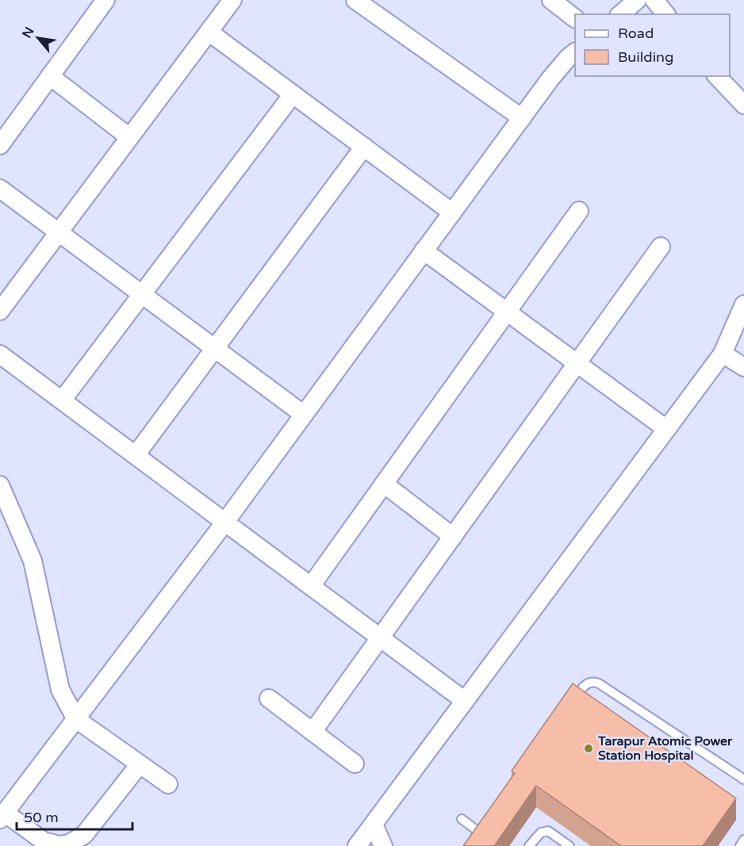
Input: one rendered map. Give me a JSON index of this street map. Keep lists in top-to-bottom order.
{
  "places": ["Tarapur Atomic Power Station Hospital"],
  "legend": ["Road", "Building"],
  "scale_bar": "50 m",
  "north": "top left"
}
